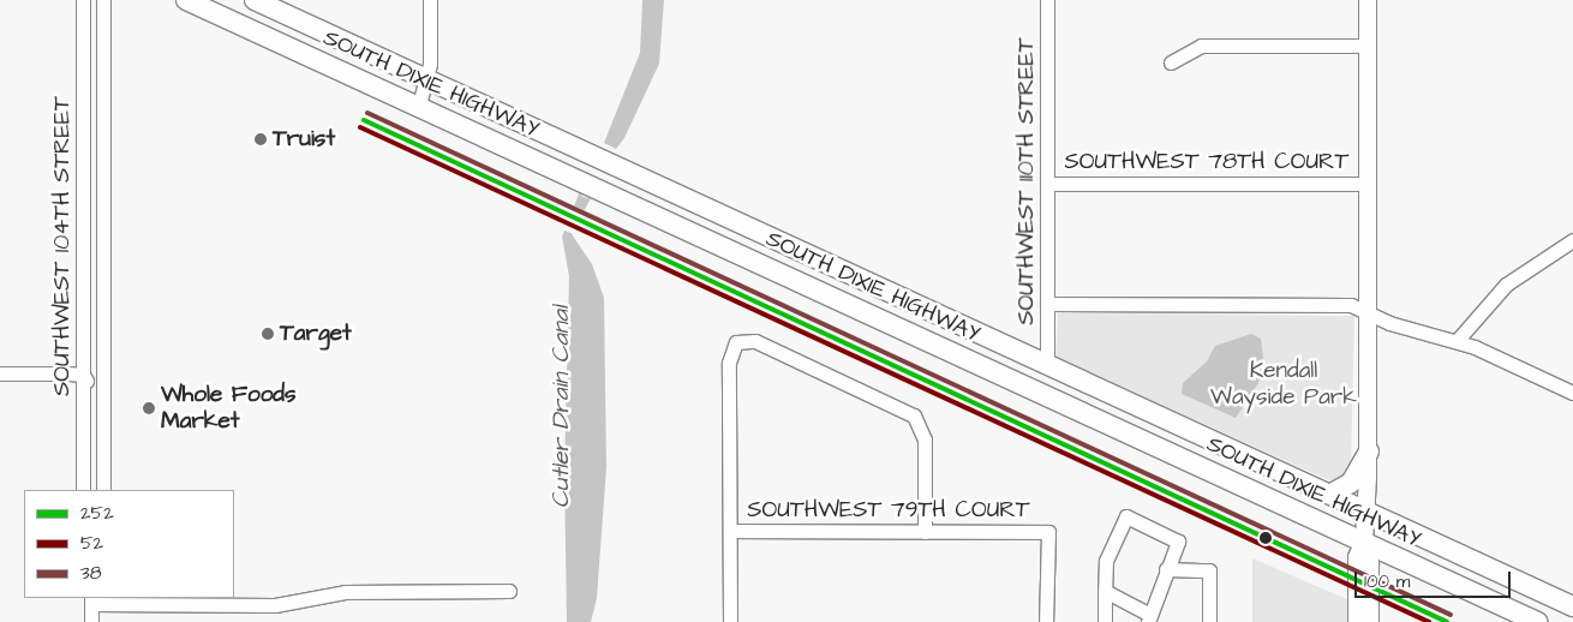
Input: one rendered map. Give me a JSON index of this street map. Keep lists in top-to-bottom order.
{
  "streets": {
    "highway": ["SOUTH DIXIE HIGHWAY"],
    "street": [
      "SOUTHWEST 78TH COURT",
      "SOUTHWEST 110TH STREET",
      "SOUTHWEST 104TH STREET",
      "SOUTHWEST 79TH COURT"
    ]
  },
  "crossings": [
    ["SOUTH DIXIE HIGHWAY", "SOUTHWEST 110TH STREET"],
    ["SOUTHWEST 78TH COURT", "SOUTHWEST 110TH STREET"]
  ],
  "water": ["Cutler Drain Canal"],
  "parks": ["Kendall Wayside Park"],
  "places": ["Truist", "Target", "Whole Foods Market"],
  "lines": ["transit line 38", "transit line 252", "transit line 52"],
  "legend": ["252", "52", "38"],
  "scale_bar": "100 m"
}
